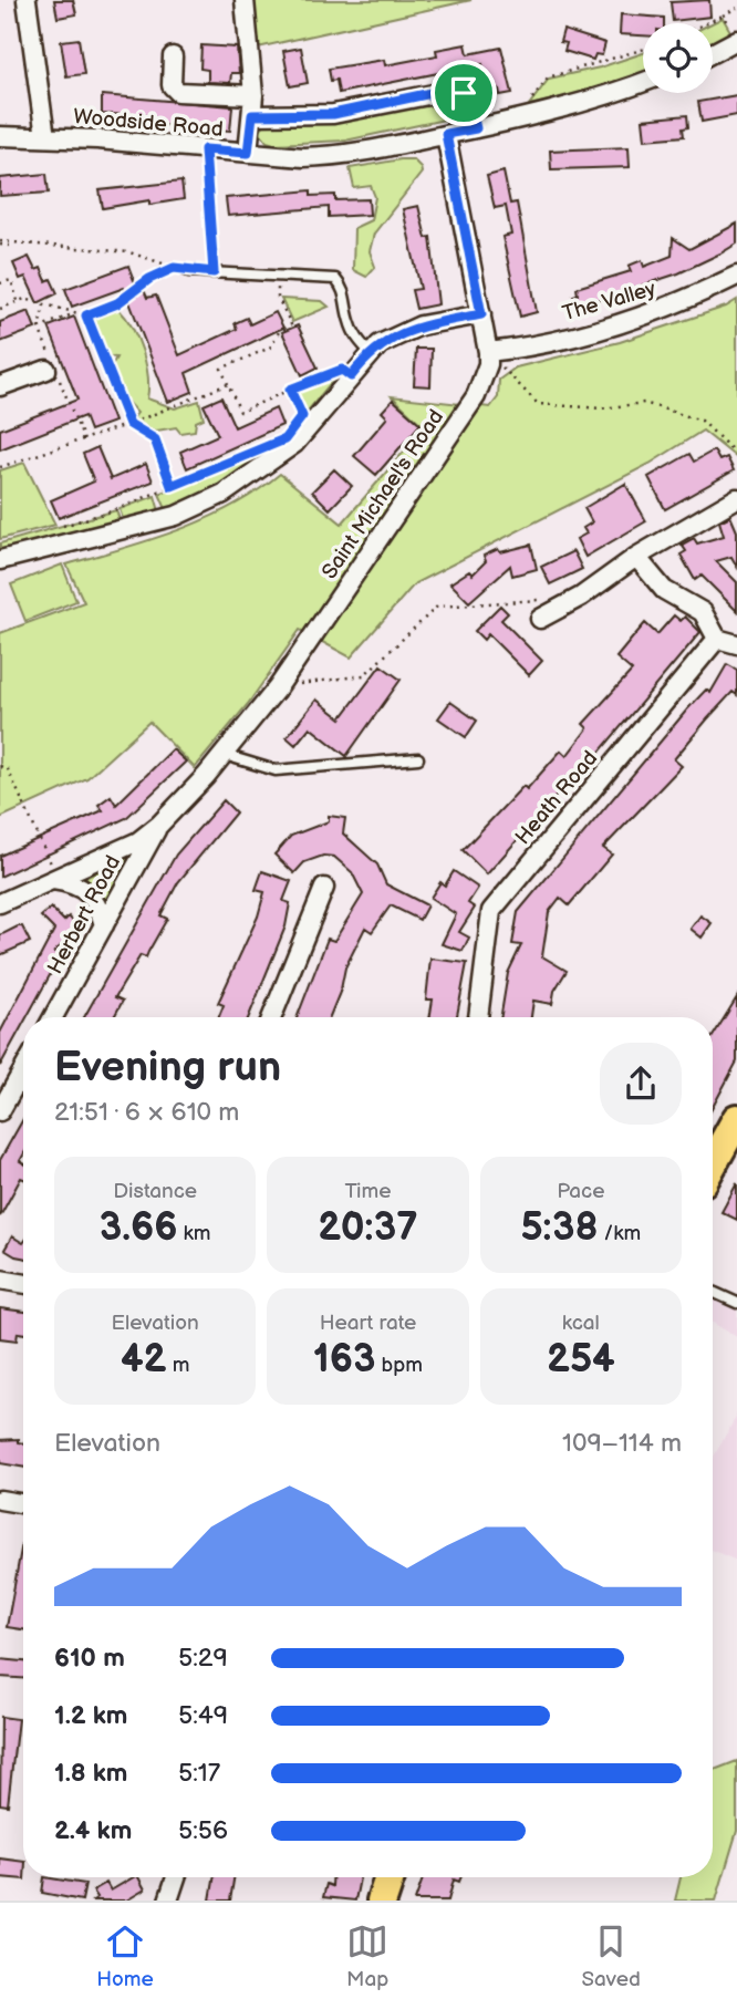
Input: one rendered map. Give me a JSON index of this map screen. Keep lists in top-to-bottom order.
{
  "streets": {
    "street": [
      "Woodside Road",
      "The Valley",
      "Saint Michael's Road",
      "Heath Road",
      "Herbert Road"
    ]
  },
  "crossings": [
    ["Woodside Road", "Saint Michael's Road"],
    ["The Valley", "Saint Michael's Road"],
    ["Saint Michael's Road", "Herbert Road"]
  ],
  "page": {
    "heading": ["Evening run", "21:51 · 6 × 610 m"],
    "stats": [
      ["Distance", "3.66 km"],
      ["Time", "20:37"],
      ["Pace", "5:38 /km"],
      ["Elevation", "42 m"],
      ["Heart rate", "163 bpm"],
      ["kcal", "254"]
    ],
    "chart": ["Elevation", "109–114 m"],
    "list": [
      {
        "name": "610 m",
        "note": "5:29"
      },
      {
        "name": "1.2 km",
        "note": "5:49"
      },
      {
        "name": "1.8 km",
        "note": "5:17"
      },
      {
        "name": "2.4 km",
        "note": "5:56"
      }
    ],
    "tabs": ["Home", "Map", "Saved"]
  }
}
